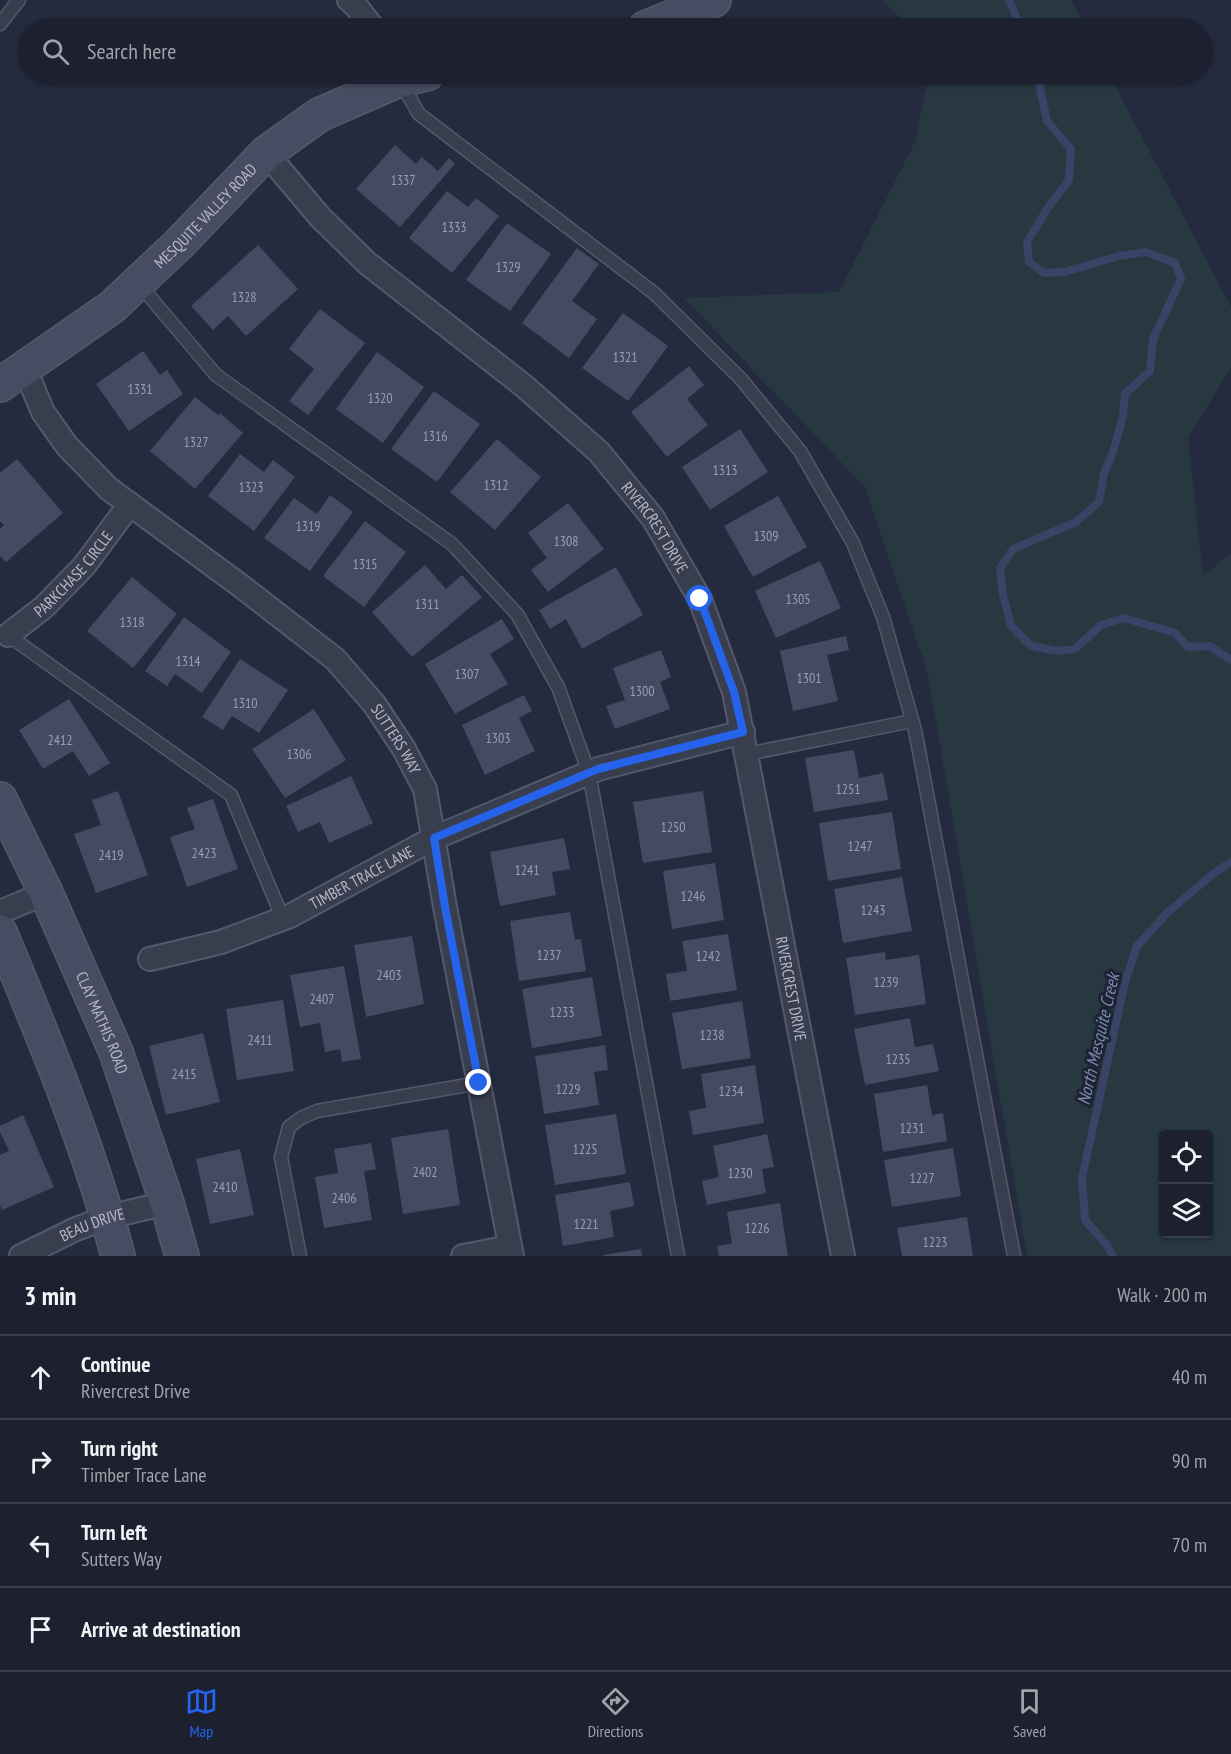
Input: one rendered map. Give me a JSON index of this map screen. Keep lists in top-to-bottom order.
{
  "streets": {
    "main road": ["MESQUITE VALLEY ROAD", "CLAY MATHIS ROAD"],
    "street": [
      "RIVERCREST DRIVE",
      "PARKCHASE CIRCLE",
      "SUTTERS WAY",
      "TIMBER TRACE LANE",
      "BEAU DRIVE"
    ]
  },
  "crossings": [
    ["MESQUITE VALLEY ROAD", "RIVERCREST DRIVE"],
    ["MESQUITE VALLEY ROAD", "SUTTERS WAY"],
    ["RIVERCREST DRIVE", "TIMBER TRACE LANE"],
    ["PARKCHASE CIRCLE", "SUTTERS WAY"],
    ["SUTTERS WAY", "TIMBER TRACE LANE"],
    ["CLAY MATHIS ROAD", "BEAU DRIVE"]
  ],
  "water": ["North Mesquite Creek"],
  "house_numbers": [
    "1337",
    "1333",
    "1329",
    "1328",
    "1321",
    "1331",
    "1320",
    "1316",
    "1327",
    "1313",
    "1312",
    "1323",
    "1319",
    "1309",
    "1308",
    "1315",
    "1305",
    "1311",
    "1318",
    "1314",
    "1307",
    "1301",
    "1300",
    "1310",
    "1303",
    "2412",
    "1306",
    "1251",
    "1250",
    "1247",
    "2423",
    "2419",
    "1241",
    "1246",
    "1243",
    "1237",
    "1242",
    "2403",
    "1239",
    "2407",
    "1233",
    "1238",
    "2411",
    "1235",
    "2415",
    "1229",
    "1234",
    "1231",
    "1225",
    "2402",
    "1230",
    "1227",
    "2410",
    "2406",
    "1221",
    "1226",
    "1223"
  ],
  "page": {
    "search": "Search here",
    "heading": ["3 min", "Walk · 200 m"],
    "list": [
      ["Continue", "Rivercrest Drive", "40 m"],
      ["Turn right", "Timber Trace Lane", "90 m"],
      ["Turn left", "Sutters Way", "70 m"],
      "Arrive at destination"
    ],
    "nav": ["Map", "Directions", "Saved"]
  }
}
